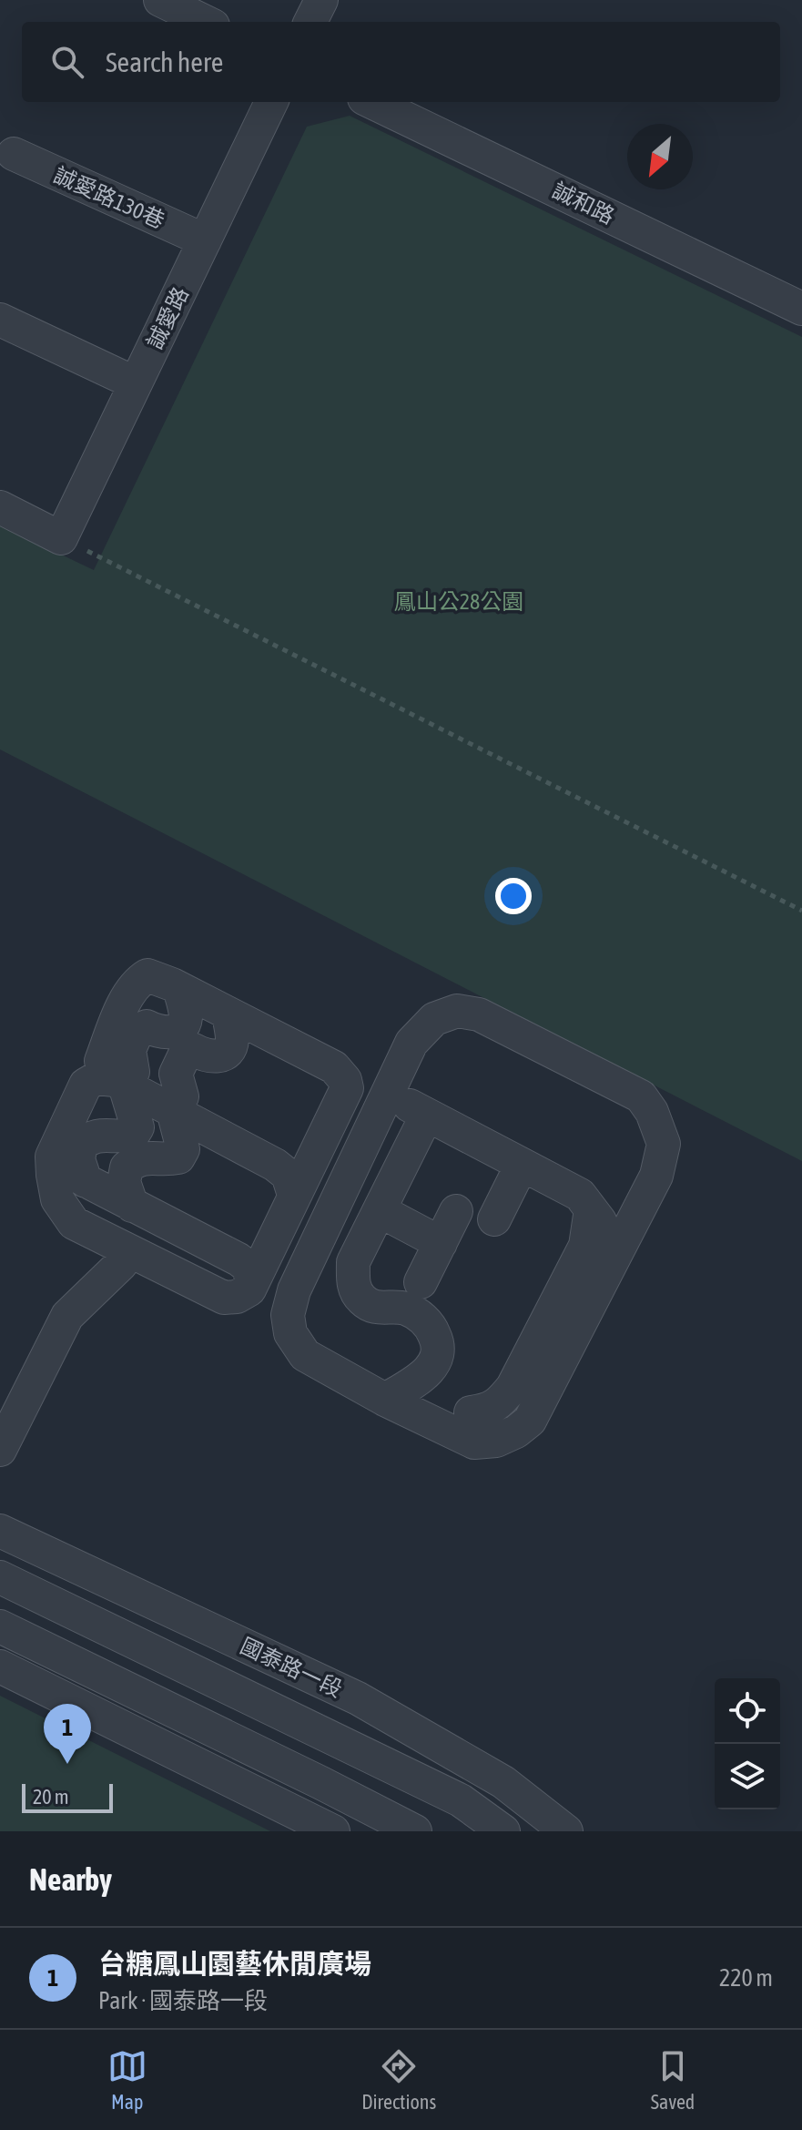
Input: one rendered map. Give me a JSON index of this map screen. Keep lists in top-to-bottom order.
{
  "streets": {
    "street": [
      "誠愛路130巷",
      "誠和路",
      "誠愛路",
      "國泰路一段"
    ]
  },
  "crossings": [
    ["誠愛路130巷", "誠愛路"]
  ],
  "parks": ["鳳山公28公園"],
  "scale_bar": "20 m",
  "north": "bottom left",
  "page": {
    "search": "Search here",
    "pins": "1",
    "scale": "20 m",
    "heading": "Nearby",
    "list": [
      {
        "mark": "1",
        "name": "台糖鳳山園藝休閒廣場",
        "note": "Park · 國泰路一段",
        "value": "220 m"
      }
    ],
    "nav": ["Map", "Directions", "Saved"]
  }
}
